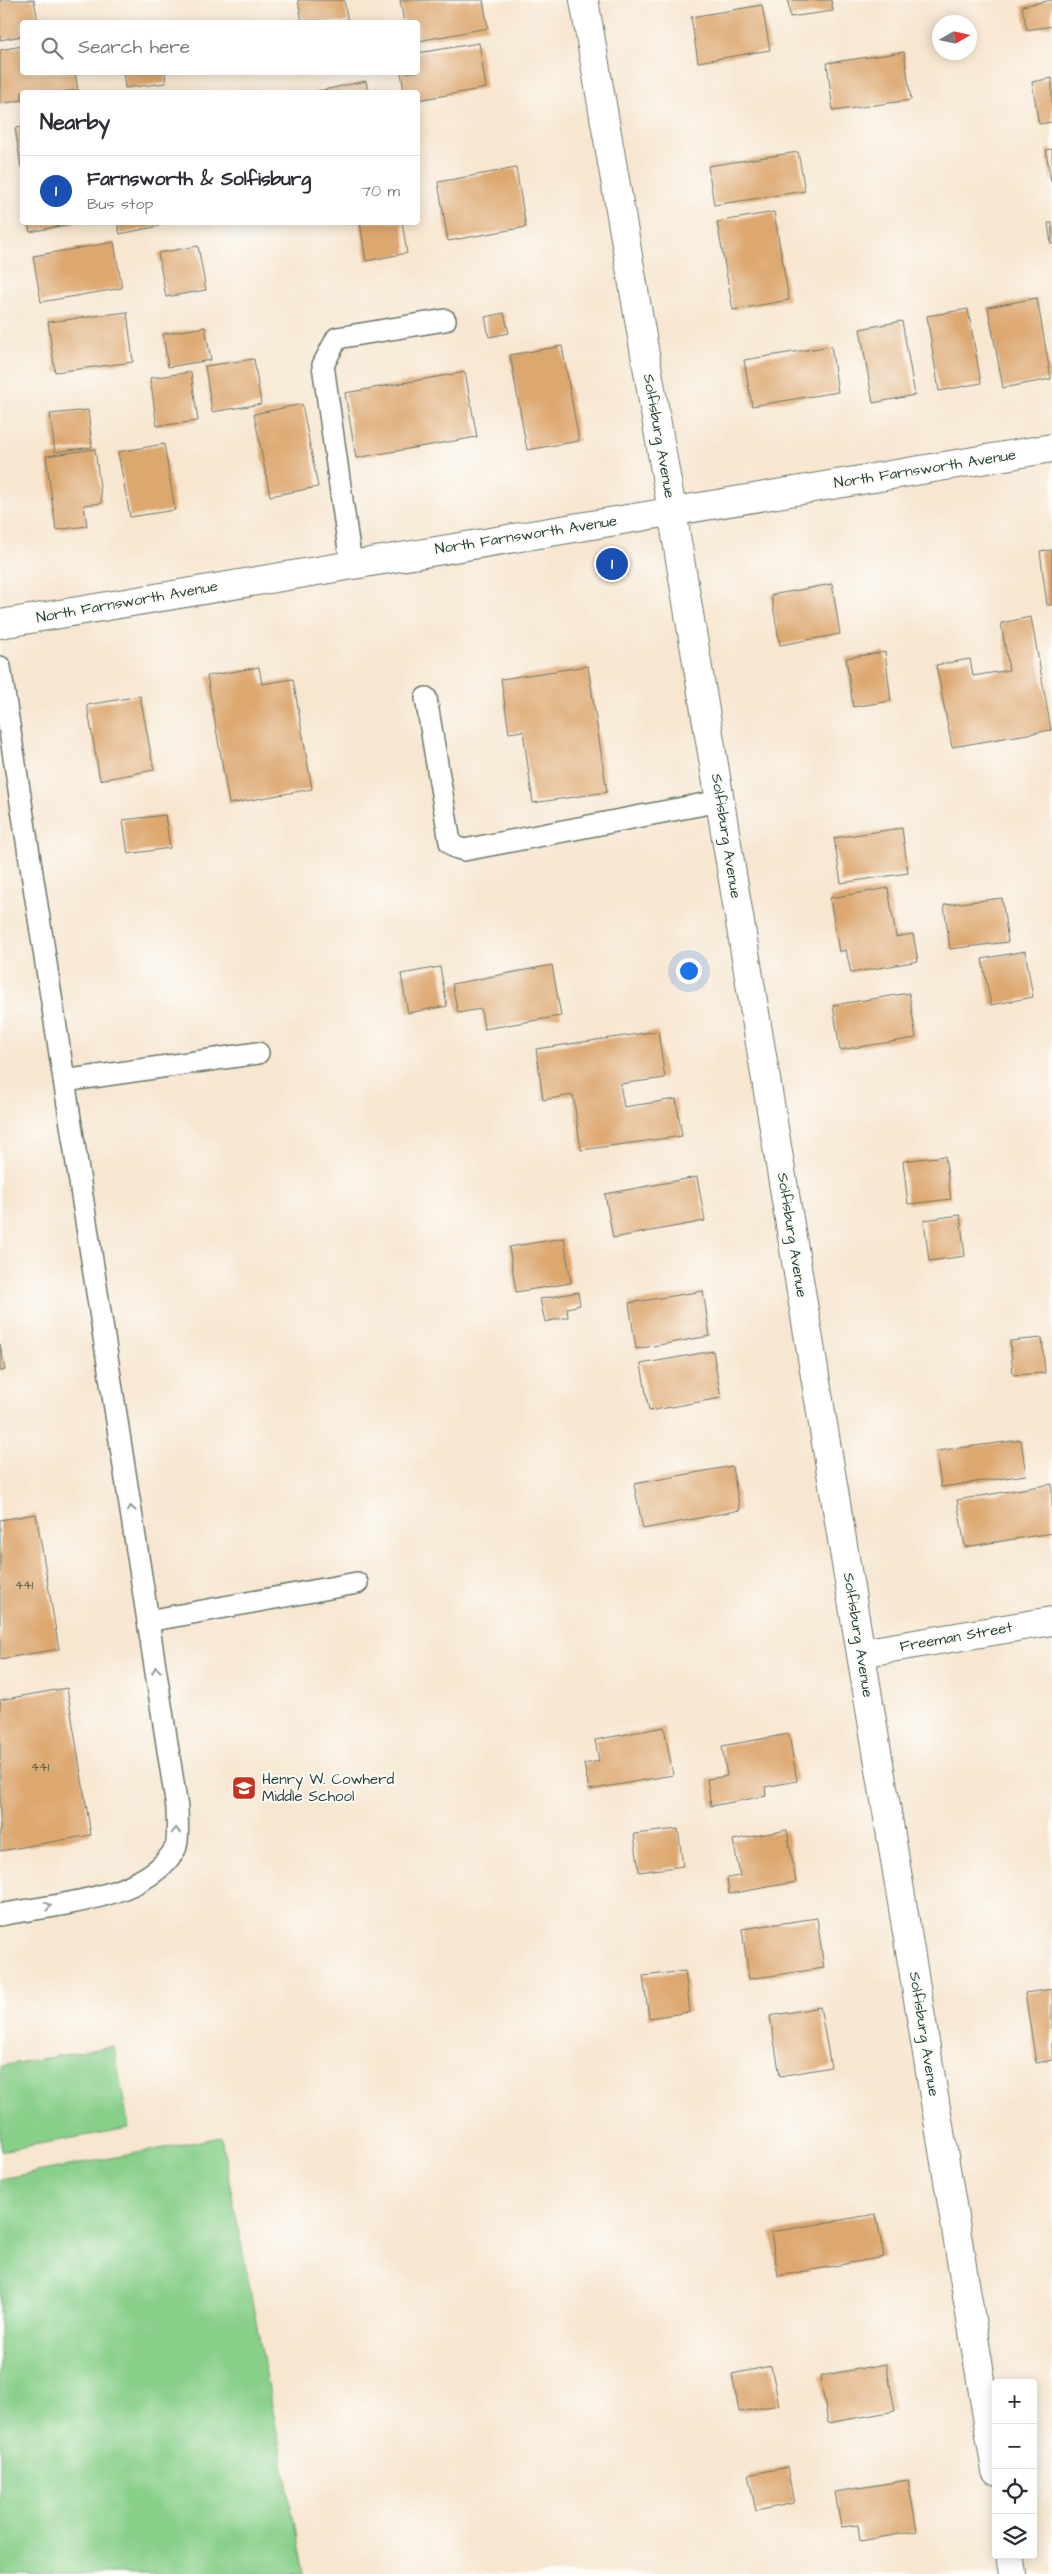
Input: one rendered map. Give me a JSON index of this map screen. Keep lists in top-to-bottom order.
{
  "streets": {
    "street": ["Solfisburg Avenue", "North Farnsworth Avenue", "Freeman Street"]
  },
  "crossings": [
    ["Solfisburg Avenue", "North Farnsworth Avenue"],
    ["Solfisburg Avenue", "Freeman Street"]
  ],
  "places": {
    "school or university": ["Henry W. Cowherd Middle School"]
  },
  "house_numbers": ["441", "441"],
  "north": "right",
  "page": {
    "search": "Search here",
    "heading": "Nearby",
    "list": [
      {
        "mark": "1",
        "name": "Farnsworth & Solfisburg",
        "note": "Bus stop",
        "value": "70 m"
      }
    ],
    "pins": "1",
    "map_buttons": ["+", "−"]
  }
}
